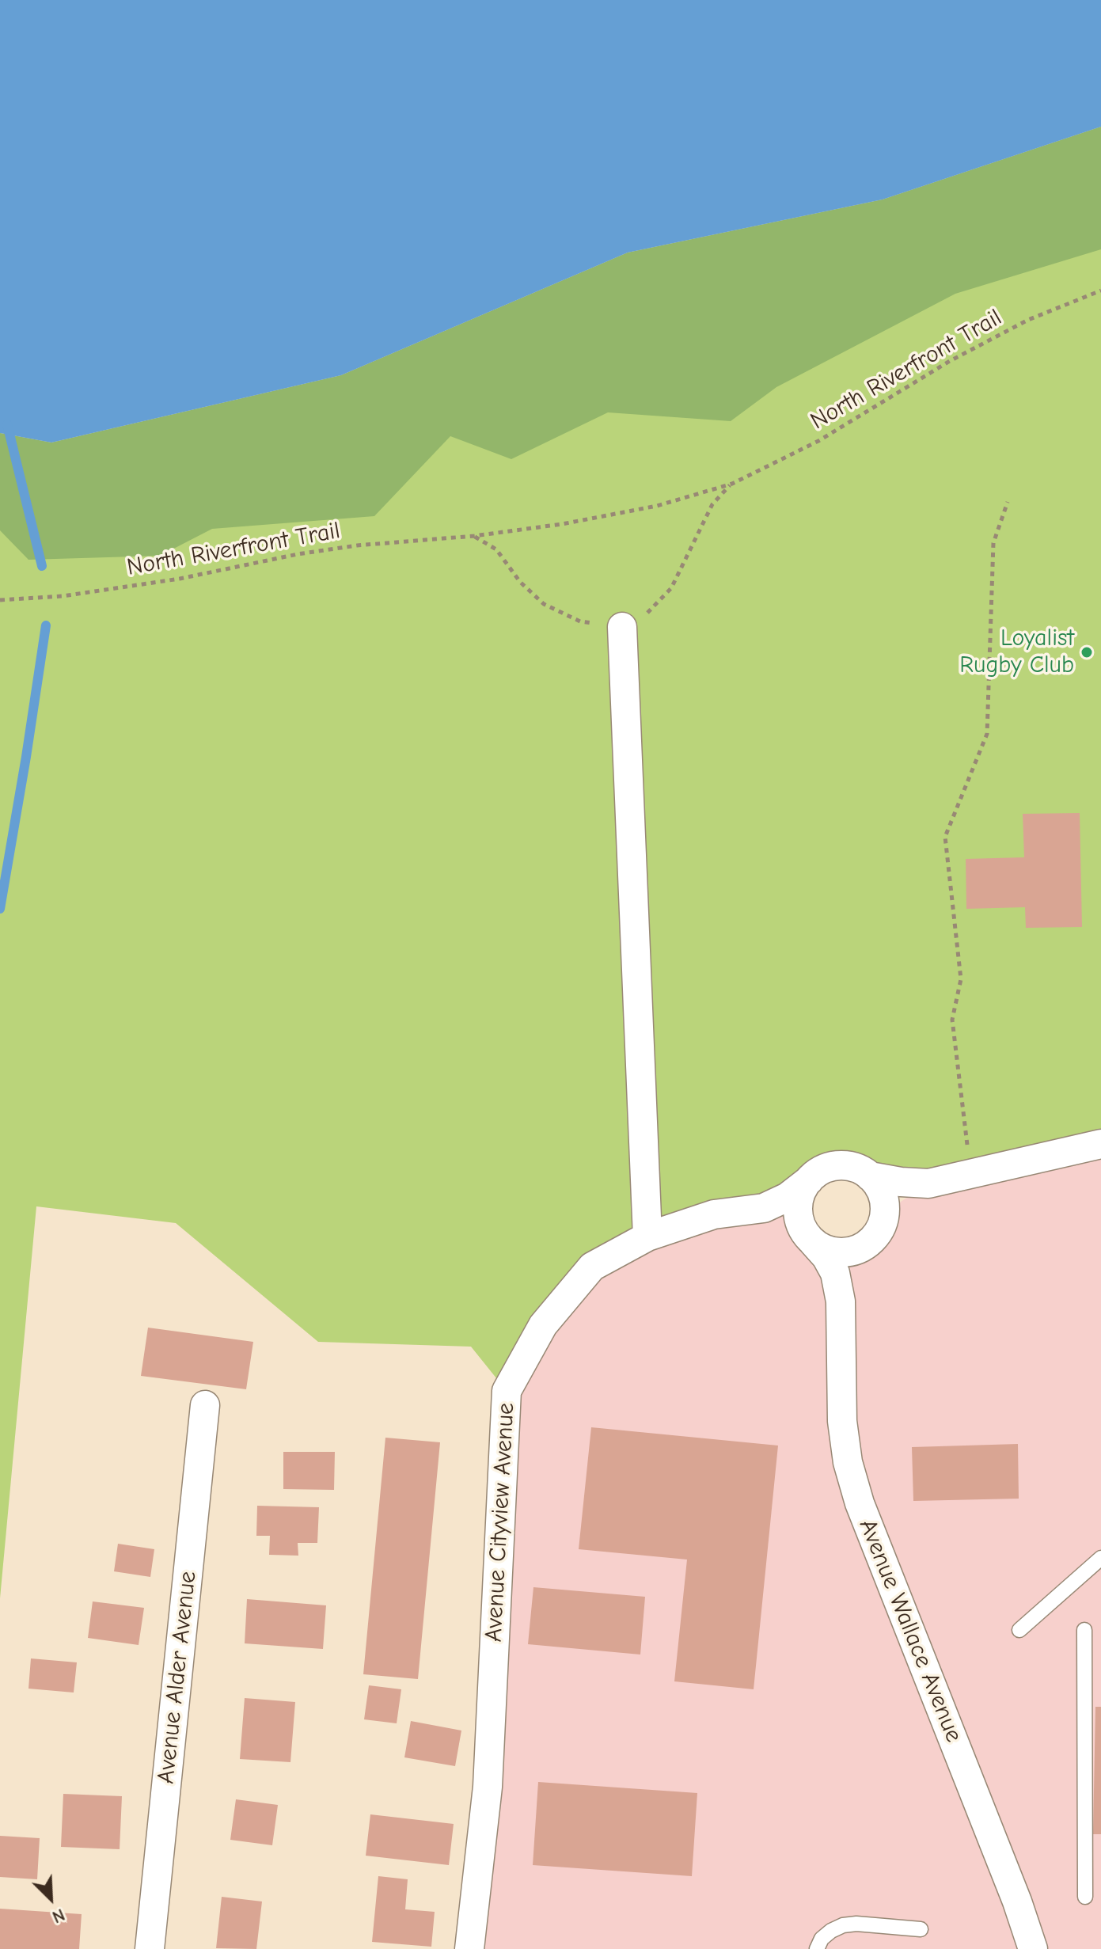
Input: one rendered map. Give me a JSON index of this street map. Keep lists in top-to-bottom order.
{
  "streets": {
    "street": ["Avenue Cityview Avenue", "Avenue Wallace Avenue", "Avenue Alder Avenue"],
    "path": ["North Riverfront Trail"]
  },
  "crossings": [
    ["Avenue Cityview Avenue", "Avenue Wallace Avenue"]
  ],
  "places": ["Loyalist Rugby Club"],
  "north": "bottom right"
}
